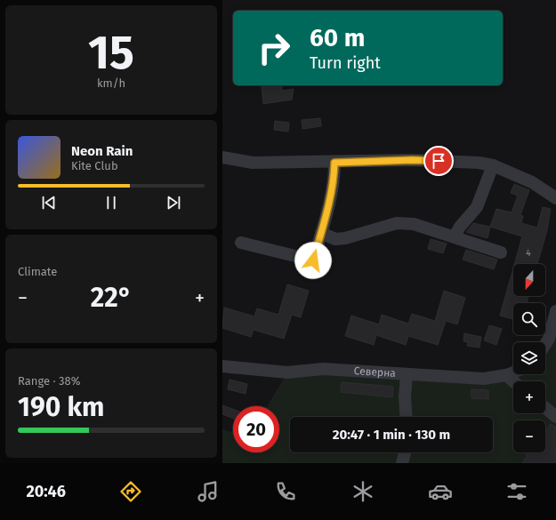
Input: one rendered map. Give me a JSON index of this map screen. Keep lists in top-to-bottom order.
{
  "streets": {
    "street": ["Северна"]
  },
  "house_numbers": ["4"],
  "north": "bottom",
  "page": {
    "tile": [
      ["15", "km/h"],
      "Climate",
      ["Range · 38%", "190 km"]
    ],
    "turn": ["60 m", "Turn right"],
    "song": ["Neon Rain", "Kite Club"],
    "map_buttons": ["+", "−"],
    "heat": ["−", "22°", "+"],
    "limit": "20",
    "trip": "20:47 · 1 min · 130 m",
    "tabs": "20:46"
  }
}
